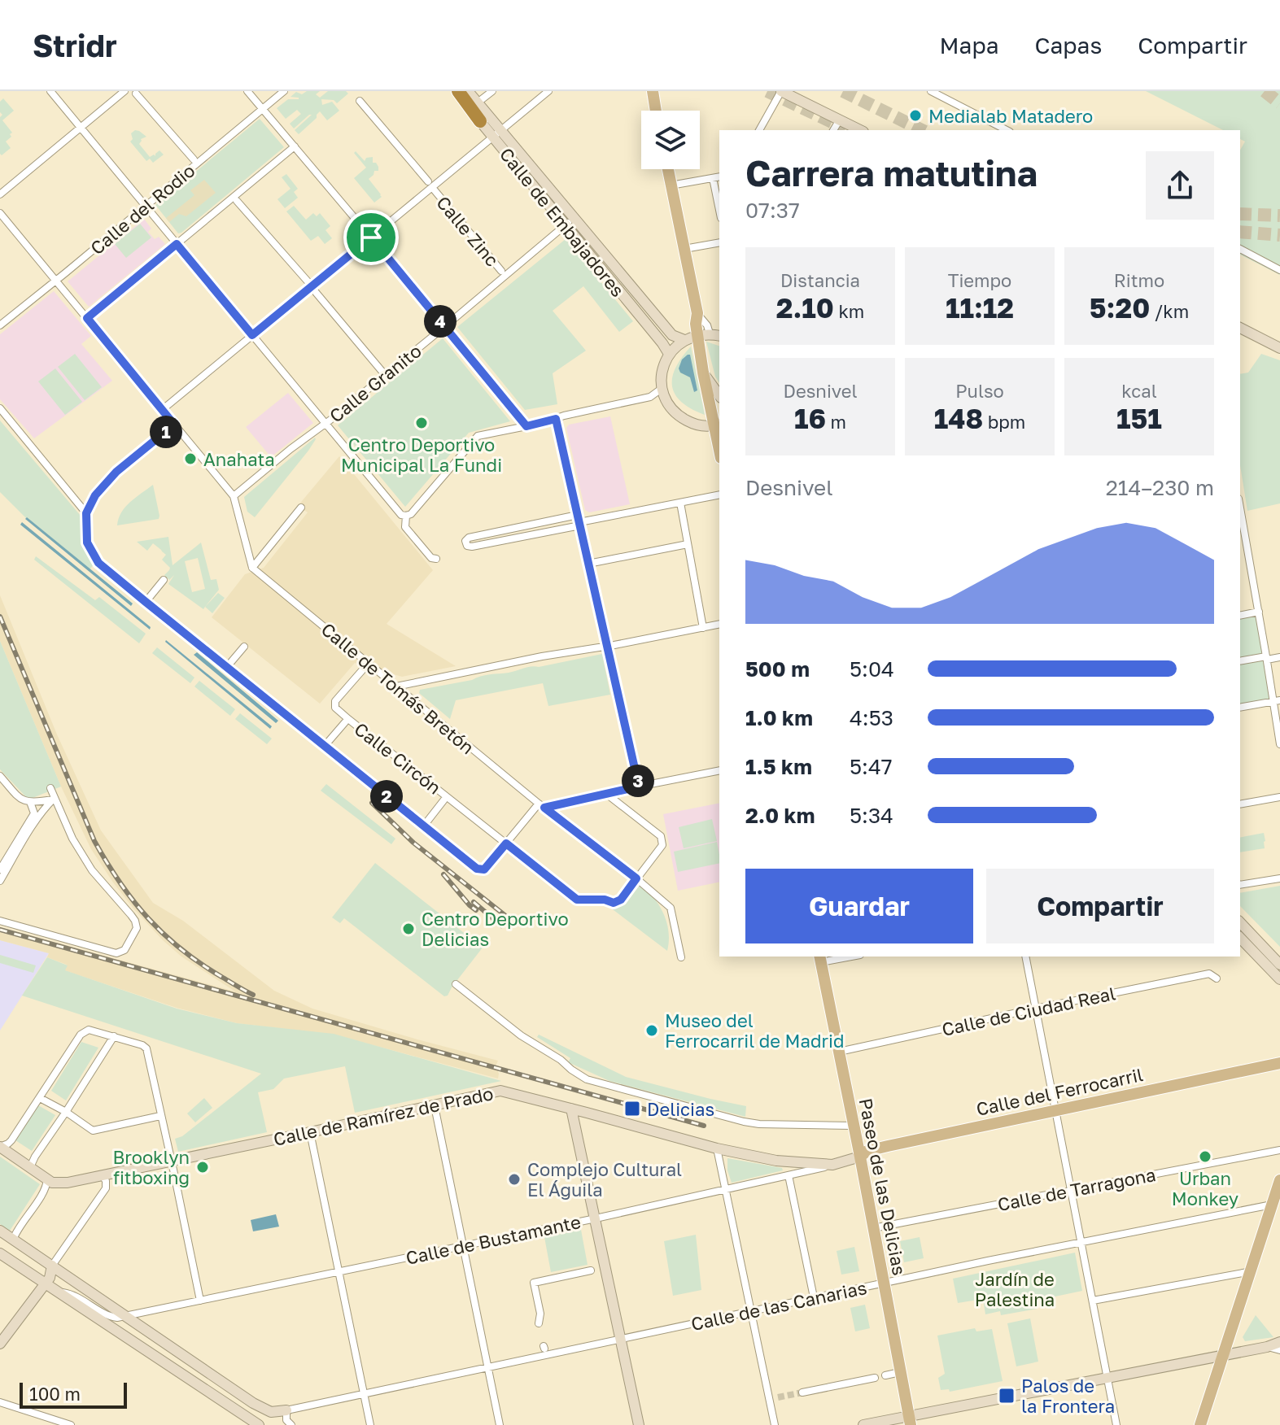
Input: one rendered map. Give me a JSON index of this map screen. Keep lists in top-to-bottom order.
{
  "streets": {
    "main road": [
      "Calle de Embajadores",
      "Calle del Ferrocarril",
      "Calle de Ramírez de Prado",
      "Paseo de las Delicias",
      "Calle de Bustamante"
    ],
    "street": [
      "Calle del Rodio",
      "Calle Zinc",
      "Calle Granito",
      "Calle de Tomás Bretón",
      "Calle Circón",
      "Calle de Ciudad Real",
      "Calle de Tarragona",
      "Calle de las Canarias"
    ]
  },
  "crossings": [
    ["Calle de Embajadores", "Calle Granito"],
    ["Calle de Tomás Bretón", "Calle Circón"],
    ["Calle de Ciudad Real", "Paseo de las Delicias"],
    ["Calle del Ferrocarril", "Paseo de las Delicias"],
    ["Calle del Ferrocarril", "Calle de Bustamante"],
    ["Calle de Ramírez de Prado", "Calle de Bustamante"],
    ["Paseo de las Delicias", "Calle de Tarragona"],
    ["Paseo de las Delicias", "Calle de Bustamante"],
    ["Paseo de las Delicias", "Calle de las Canarias"]
  ],
  "parks": ["Jardín de Palestina"],
  "places": {
    "other": [
      "Medialab Matadero",
      "Centro Deportivo Municipal La Fundi",
      "Anahata",
      "Centro Deportivo Delicias",
      "Museo del Ferrocarril de Madrid",
      "Urban Monkey",
      "Brooklyn fitboxing",
      "Complejo Cultural El Águila"
    ],
    "transit": ["Delicias", "Palos de la Frontera"]
  },
  "scale_bar": "100 m",
  "page": {
    "header": "Stridr",
    "nav": ["Mapa", "Capas", "Compartir"],
    "heading": ["Carrera matutina", "07:37"],
    "stats": [
      ["Distancia", "2.10 km"],
      ["Tiempo", "11:12"],
      ["Ritmo", "5:20 /km"],
      ["Desnivel", "16 m"],
      ["Pulso", "148 bpm"],
      ["kcal", "151"]
    ],
    "pins": [
      "4",
      "1",
      "3",
      "2"
    ],
    "chart": ["Desnivel", "214–230 m"],
    "list": [
      {
        "name": "500 m",
        "note": "5:04"
      },
      {
        "name": "1.0 km",
        "note": "4:53"
      },
      {
        "name": "1.5 km",
        "note": "5:47"
      },
      {
        "name": "2.0 km",
        "note": "5:34"
      }
    ],
    "buttons": ["Guardar", "Compartir"],
    "scale": "100 m"
  }
}
